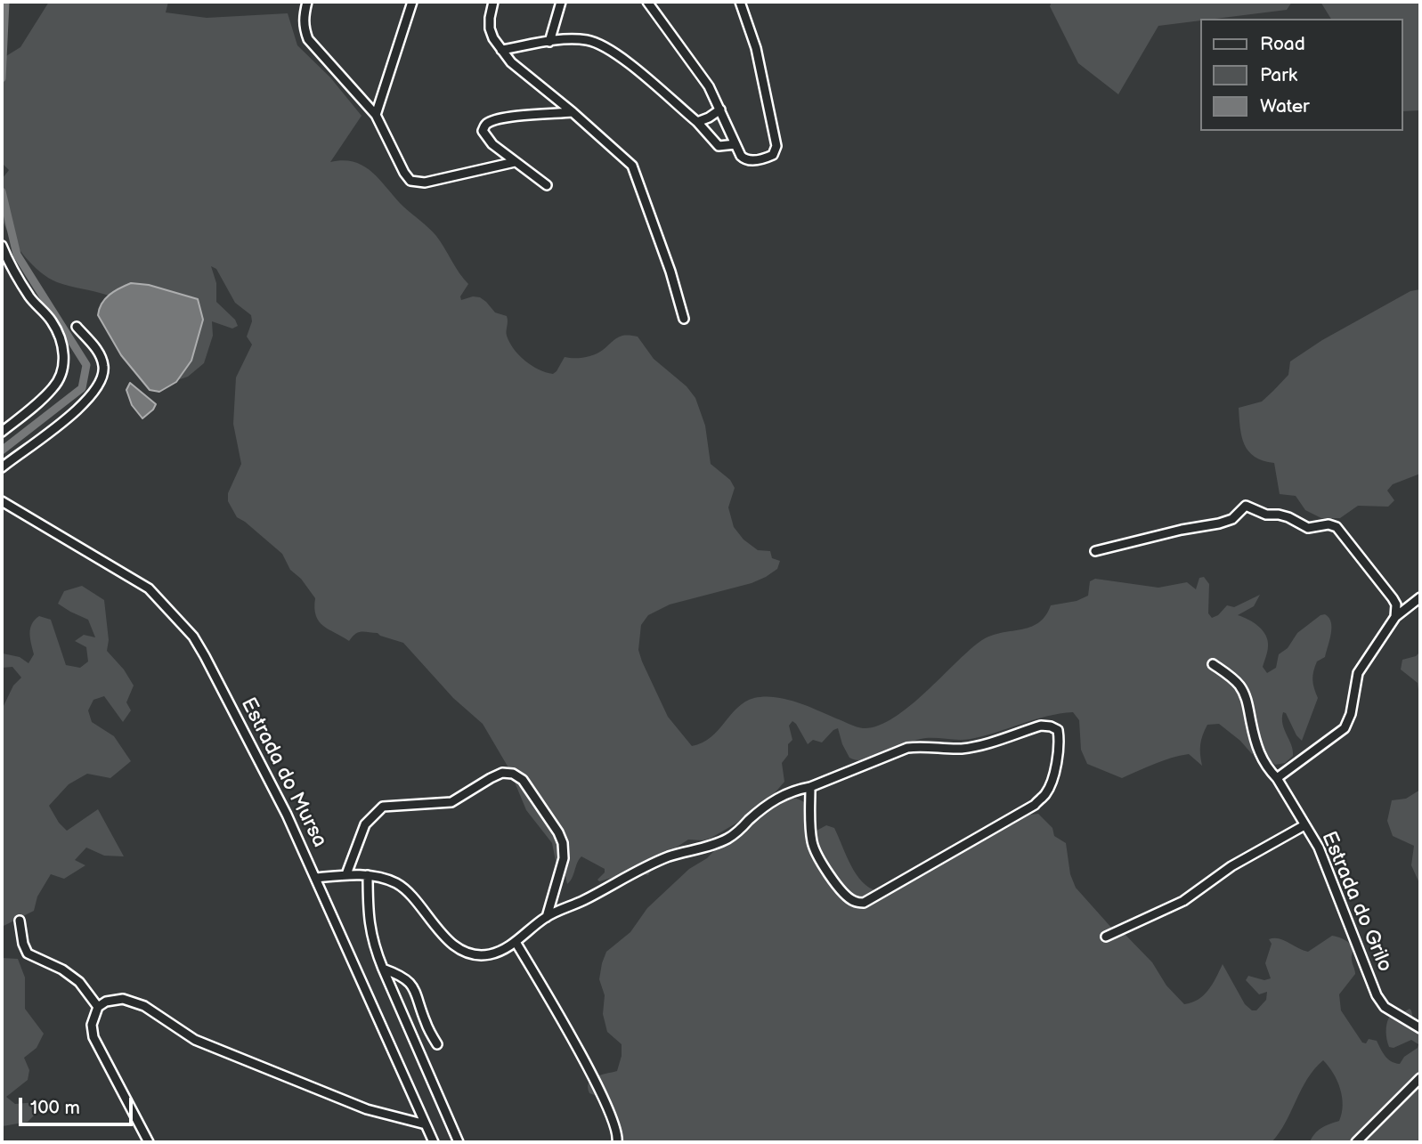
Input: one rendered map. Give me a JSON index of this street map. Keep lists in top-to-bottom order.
{
  "streets": {
    "street": ["Estrada do Mursa", "Estrada do Grilo"]
  },
  "legend": ["Road", "Park", "Water"],
  "scale_bar": "100 m"
}
